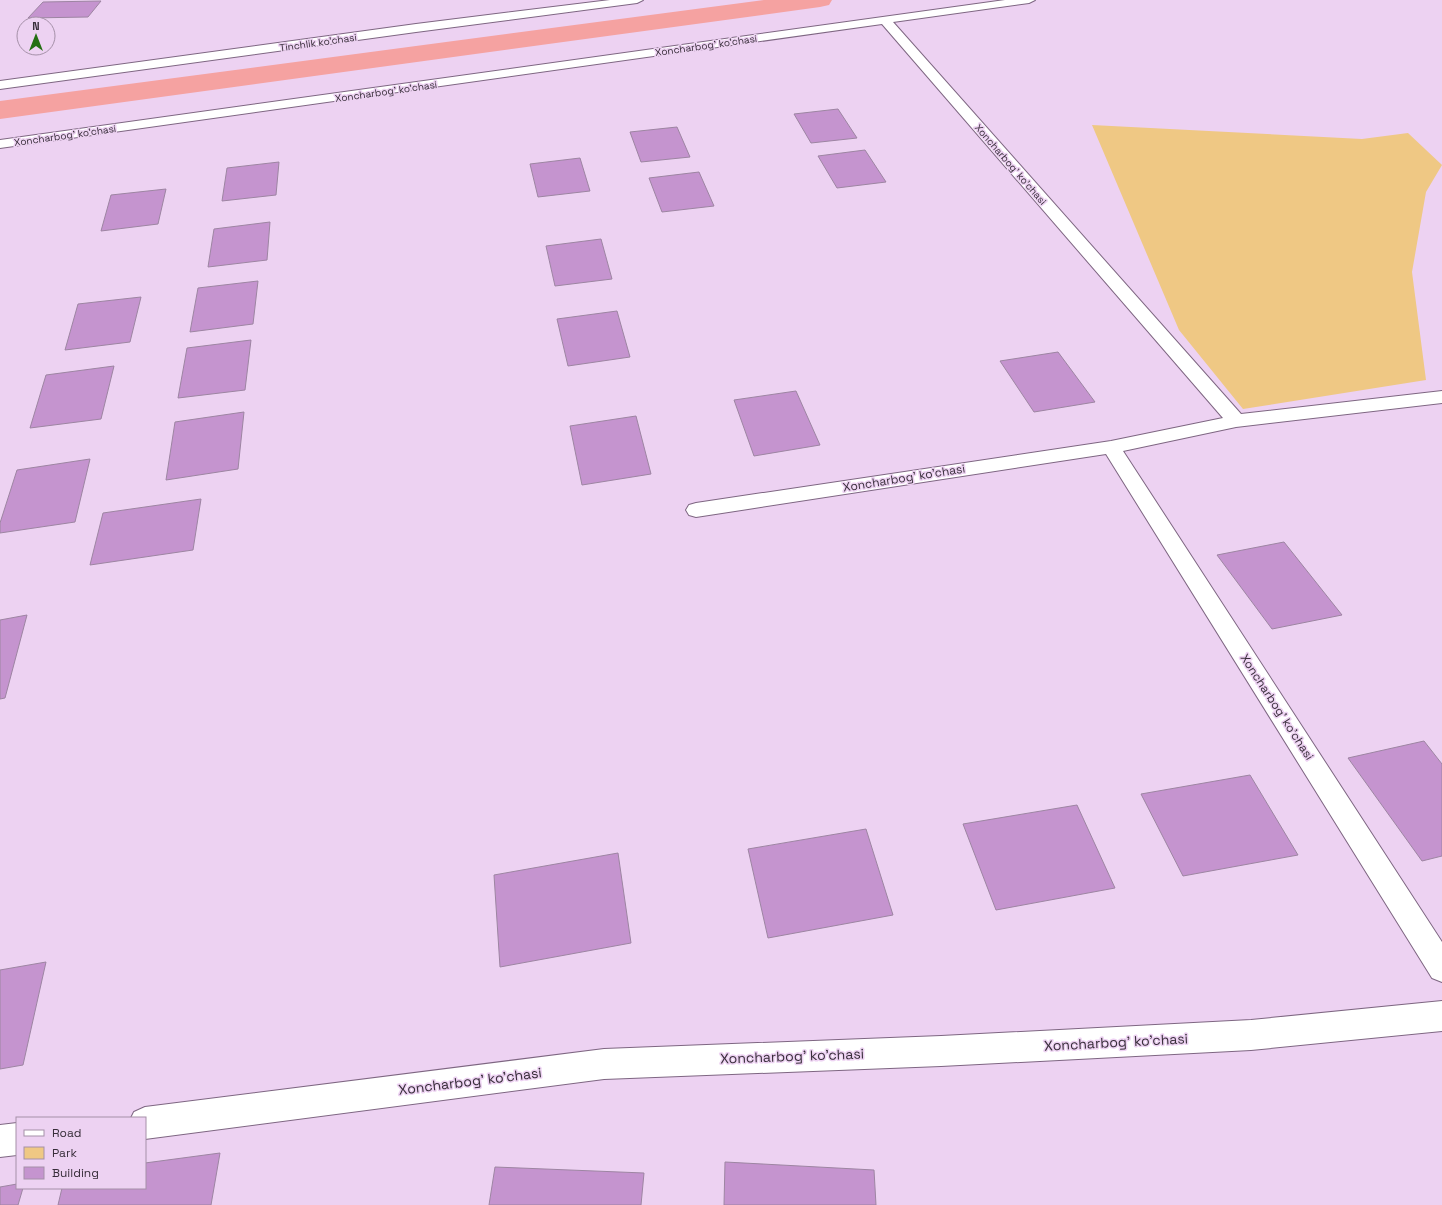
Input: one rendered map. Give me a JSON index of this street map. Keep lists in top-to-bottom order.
{
  "streets": {
    "street": ["Tinchlik ko'chasi", "Xoncharbog' ko'chasi"]
  },
  "legend": ["Road", "Park", "Building"],
  "north": "top"
}
